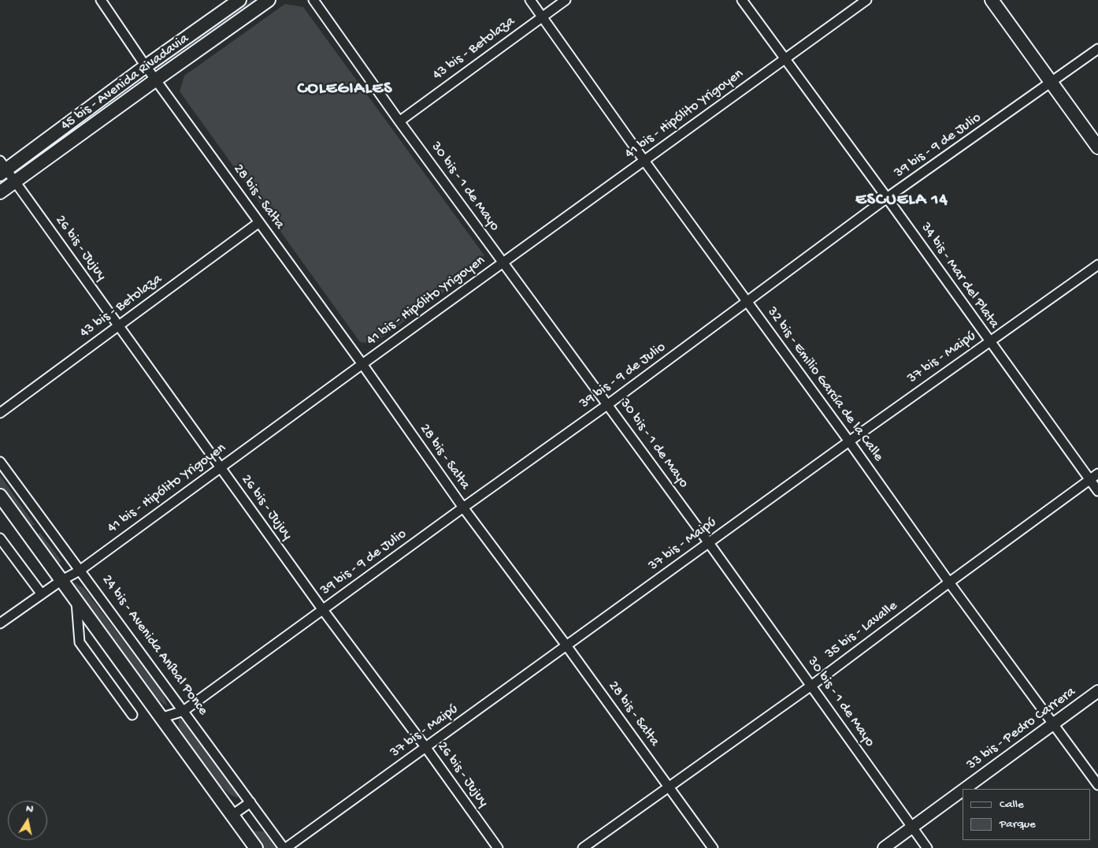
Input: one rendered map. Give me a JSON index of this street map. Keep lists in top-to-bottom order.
{
  "streets": {
    "main road": ["45 bis - Avenida Rivadavia"],
    "street": [
      "43 bis - Betolaza",
      "41 bis - Hipólito Yrigoyen",
      "39 bis - 9 de Julio",
      "30 bis - 1 de Mayo",
      "28 bis - Salta",
      "26 bis - Jujuy",
      "34 bis - Mar del Plata",
      "37 bis - Maipú",
      "32 bis - Emilio García de la Calle",
      "35 bis - Lavalle",
      "24 bis - Avenida Aníbal Ponce",
      "33 bis - Pedro Carrera"
    ]
  },
  "crossings": [
    ["43 bis - Betolaza", "30 bis - 1 de Mayo"],
    ["43 bis - Betolaza", "28 bis - Salta"],
    ["43 bis - Betolaza", "26 bis - Jujuy"],
    ["43 bis - Betolaza", "32 bis - Emilio García de la Calle"],
    ["45 bis - Avenida Rivadavia", "28 bis - Salta"],
    ["45 bis - Avenida Rivadavia", "26 bis - Jujuy"],
    ["41 bis - Hipólito Yrigoyen", "30 bis - 1 de Mayo"],
    ["41 bis - Hipólito Yrigoyen", "28 bis - Salta"],
    ["41 bis - Hipólito Yrigoyen", "26 bis - Jujuy"],
    ["41 bis - Hipólito Yrigoyen", "34 bis - Mar del Plata"],
    ["41 bis - Hipólito Yrigoyen", "32 bis - Emilio García de la Calle"],
    ["41 bis - Hipólito Yrigoyen", "24 bis - Avenida Aníbal Ponce"],
    ["39 bis - 9 de Julio", "30 bis - 1 de Mayo"],
    ["39 bis - 9 de Julio", "28 bis - Salta"],
    ["39 bis - 9 de Julio", "26 bis - Jujuy"],
    ["39 bis - 9 de Julio", "34 bis - Mar del Plata"],
    ["39 bis - 9 de Julio", "32 bis - Emilio García de la Calle"],
    ["39 bis - 9 de Julio", "24 bis - Avenida Aníbal Ponce"],
    ["30 bis - 1 de Mayo", "37 bis - Maipú"],
    ["30 bis - 1 de Mayo", "35 bis - Lavalle"],
    ["30 bis - 1 de Mayo", "33 bis - Pedro Carrera"],
    ["28 bis - Salta", "37 bis - Maipú"],
    ["28 bis - Salta", "35 bis - Lavalle"],
    ["26 bis - Jujuy", "37 bis - Maipú"],
    ["34 bis - Mar del Plata", "37 bis - Maipú"],
    ["34 bis - Mar del Plata", "35 bis - Lavalle"],
    ["37 bis - Maipú", "32 bis - Emilio García de la Calle"],
    ["37 bis - Maipú", "24 bis - Avenida Aníbal Ponce"],
    ["32 bis - Emilio García de la Calle", "35 bis - Lavalle"],
    ["32 bis - Emilio García de la Calle", "33 bis - Pedro Carrera"]
  ],
  "districts": ["COLEGIALES", "ESCUELA 14"],
  "legend": ["Calle", "Parque"],
  "north": "top"
}
